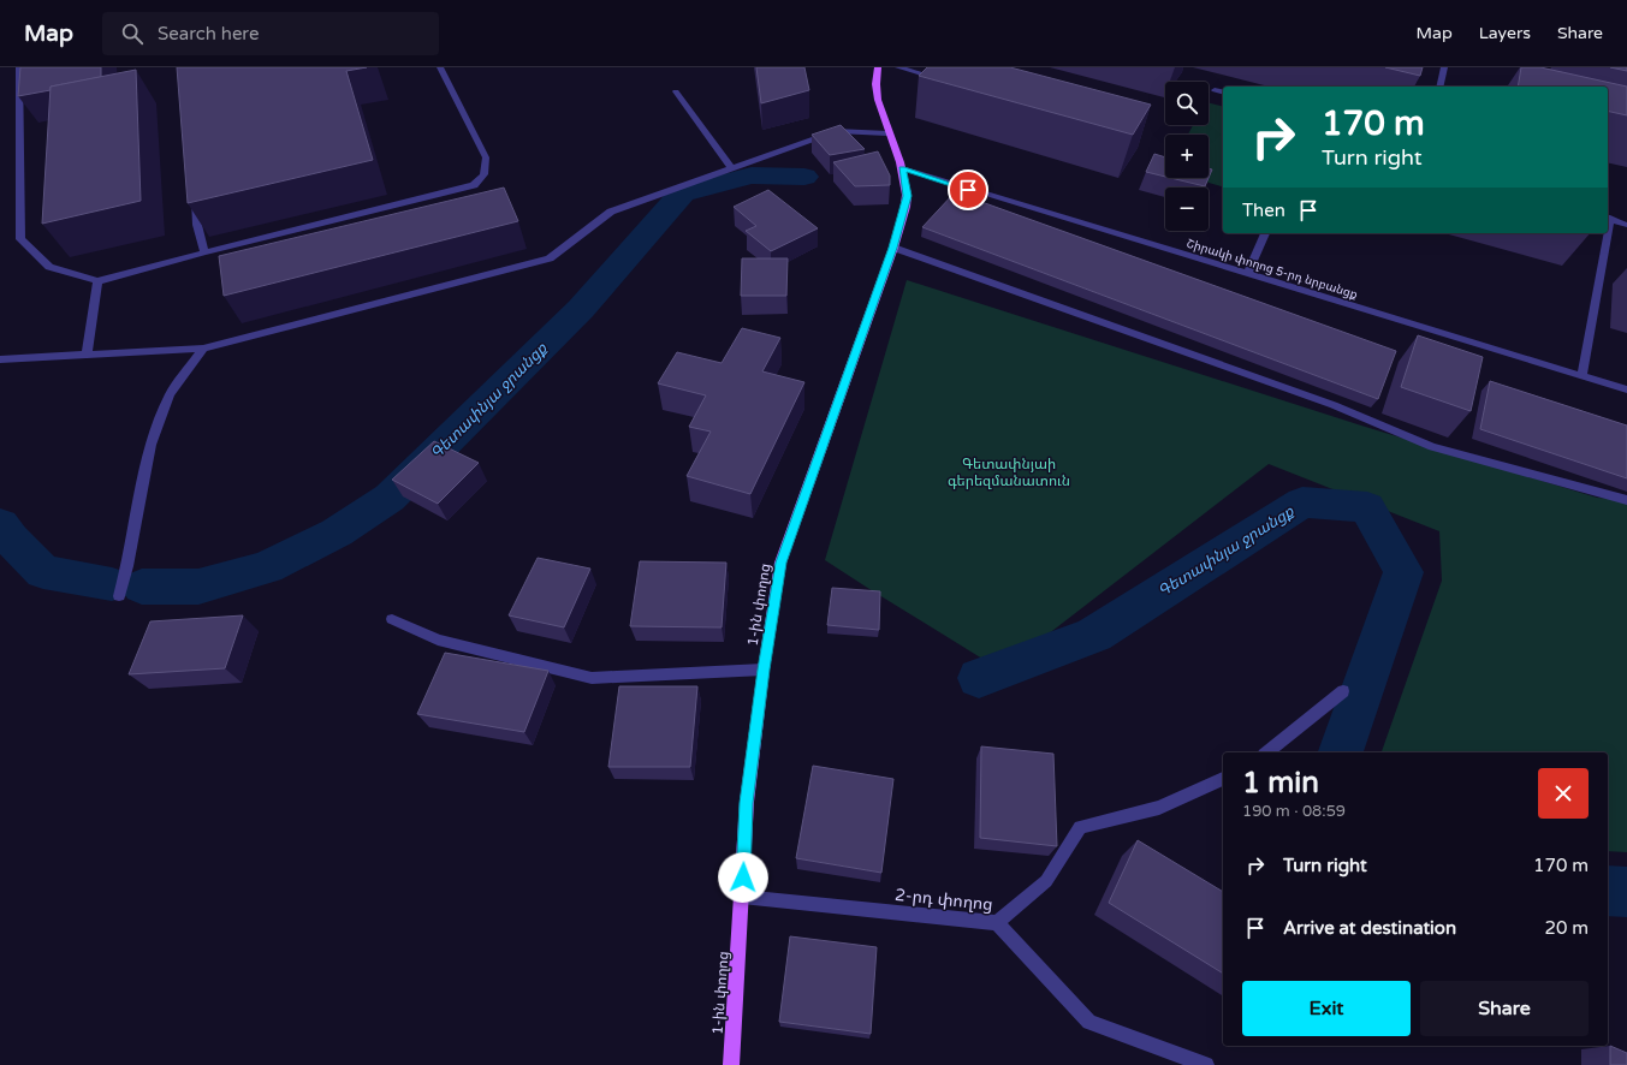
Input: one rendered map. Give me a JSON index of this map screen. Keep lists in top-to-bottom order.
{
  "streets": {
    "main road": ["1-ին փողոց"],
    "street": ["Շիրակի փողոց 5-րդ նրբանցք", "2-րդ փողոց"]
  },
  "crossings": [
    ["Շիրակի փողոց 5-րդ նրբանցք", "1-ին փողոց"],
    ["1-ին փողոց", "2-րդ փողոց"]
  ],
  "water": ["Գետափնյա ջրանցք"],
  "parks": ["Գետափնյաի գերեզմանատուն"],
  "page": {
    "header": "Map",
    "search": "Search here",
    "nav": ["Map", "Layers", "Share"],
    "map_buttons": ["+", "−"],
    "turn": ["170 m", "Turn right"],
    "then": "Then",
    "heading": ["1 min", "190 m · 08:59"],
    "list": [
      {
        "name": "Turn right",
        "value": "170 m"
      },
      {
        "name": "Arrive at destination",
        "value": "20 m"
      }
    ],
    "buttons": ["Exit", "Share"]
  }
}
